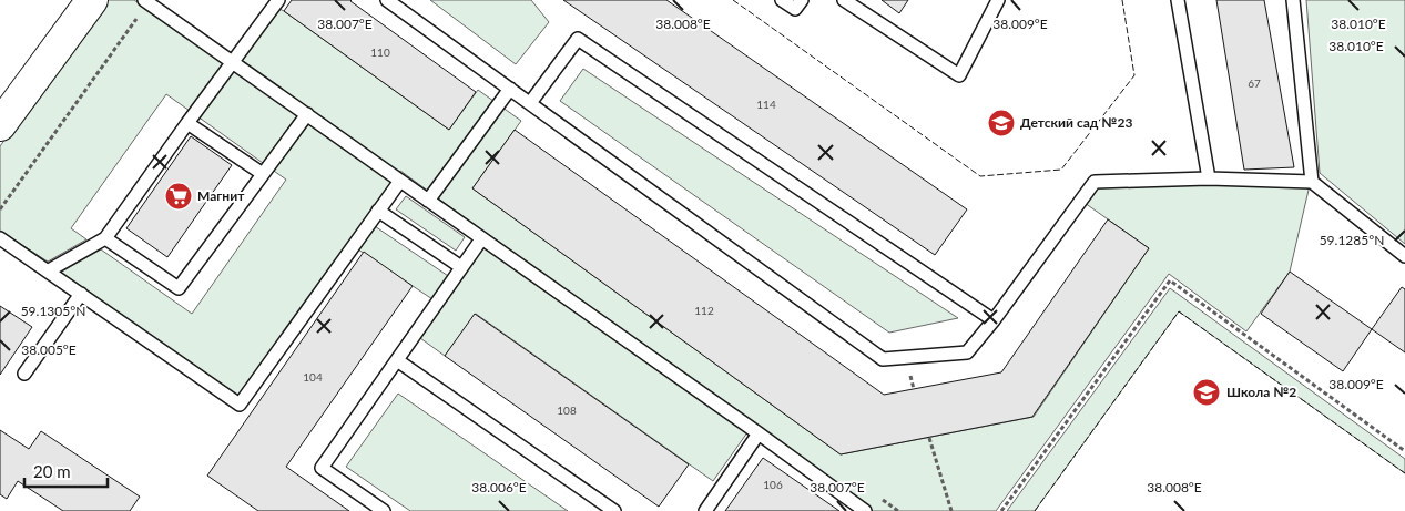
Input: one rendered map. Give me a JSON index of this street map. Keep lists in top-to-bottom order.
{
  "places": {
    "school or university": ["Детский сад №23", "Школа №2"],
    "supermarket": ["Магнит"]
  },
  "house_numbers": [
    "110",
    "67",
    "114",
    "112",
    "104",
    "108",
    "106"
  ],
  "scale_bar": "20 m",
  "coordinates": [
    "38.009°E",
    "38.007°E",
    "38.008°E",
    "38.010°E",
    "59.1285°N",
    "59.1305°N",
    "38.005°E",
    "38.006°E"
  ]
}
